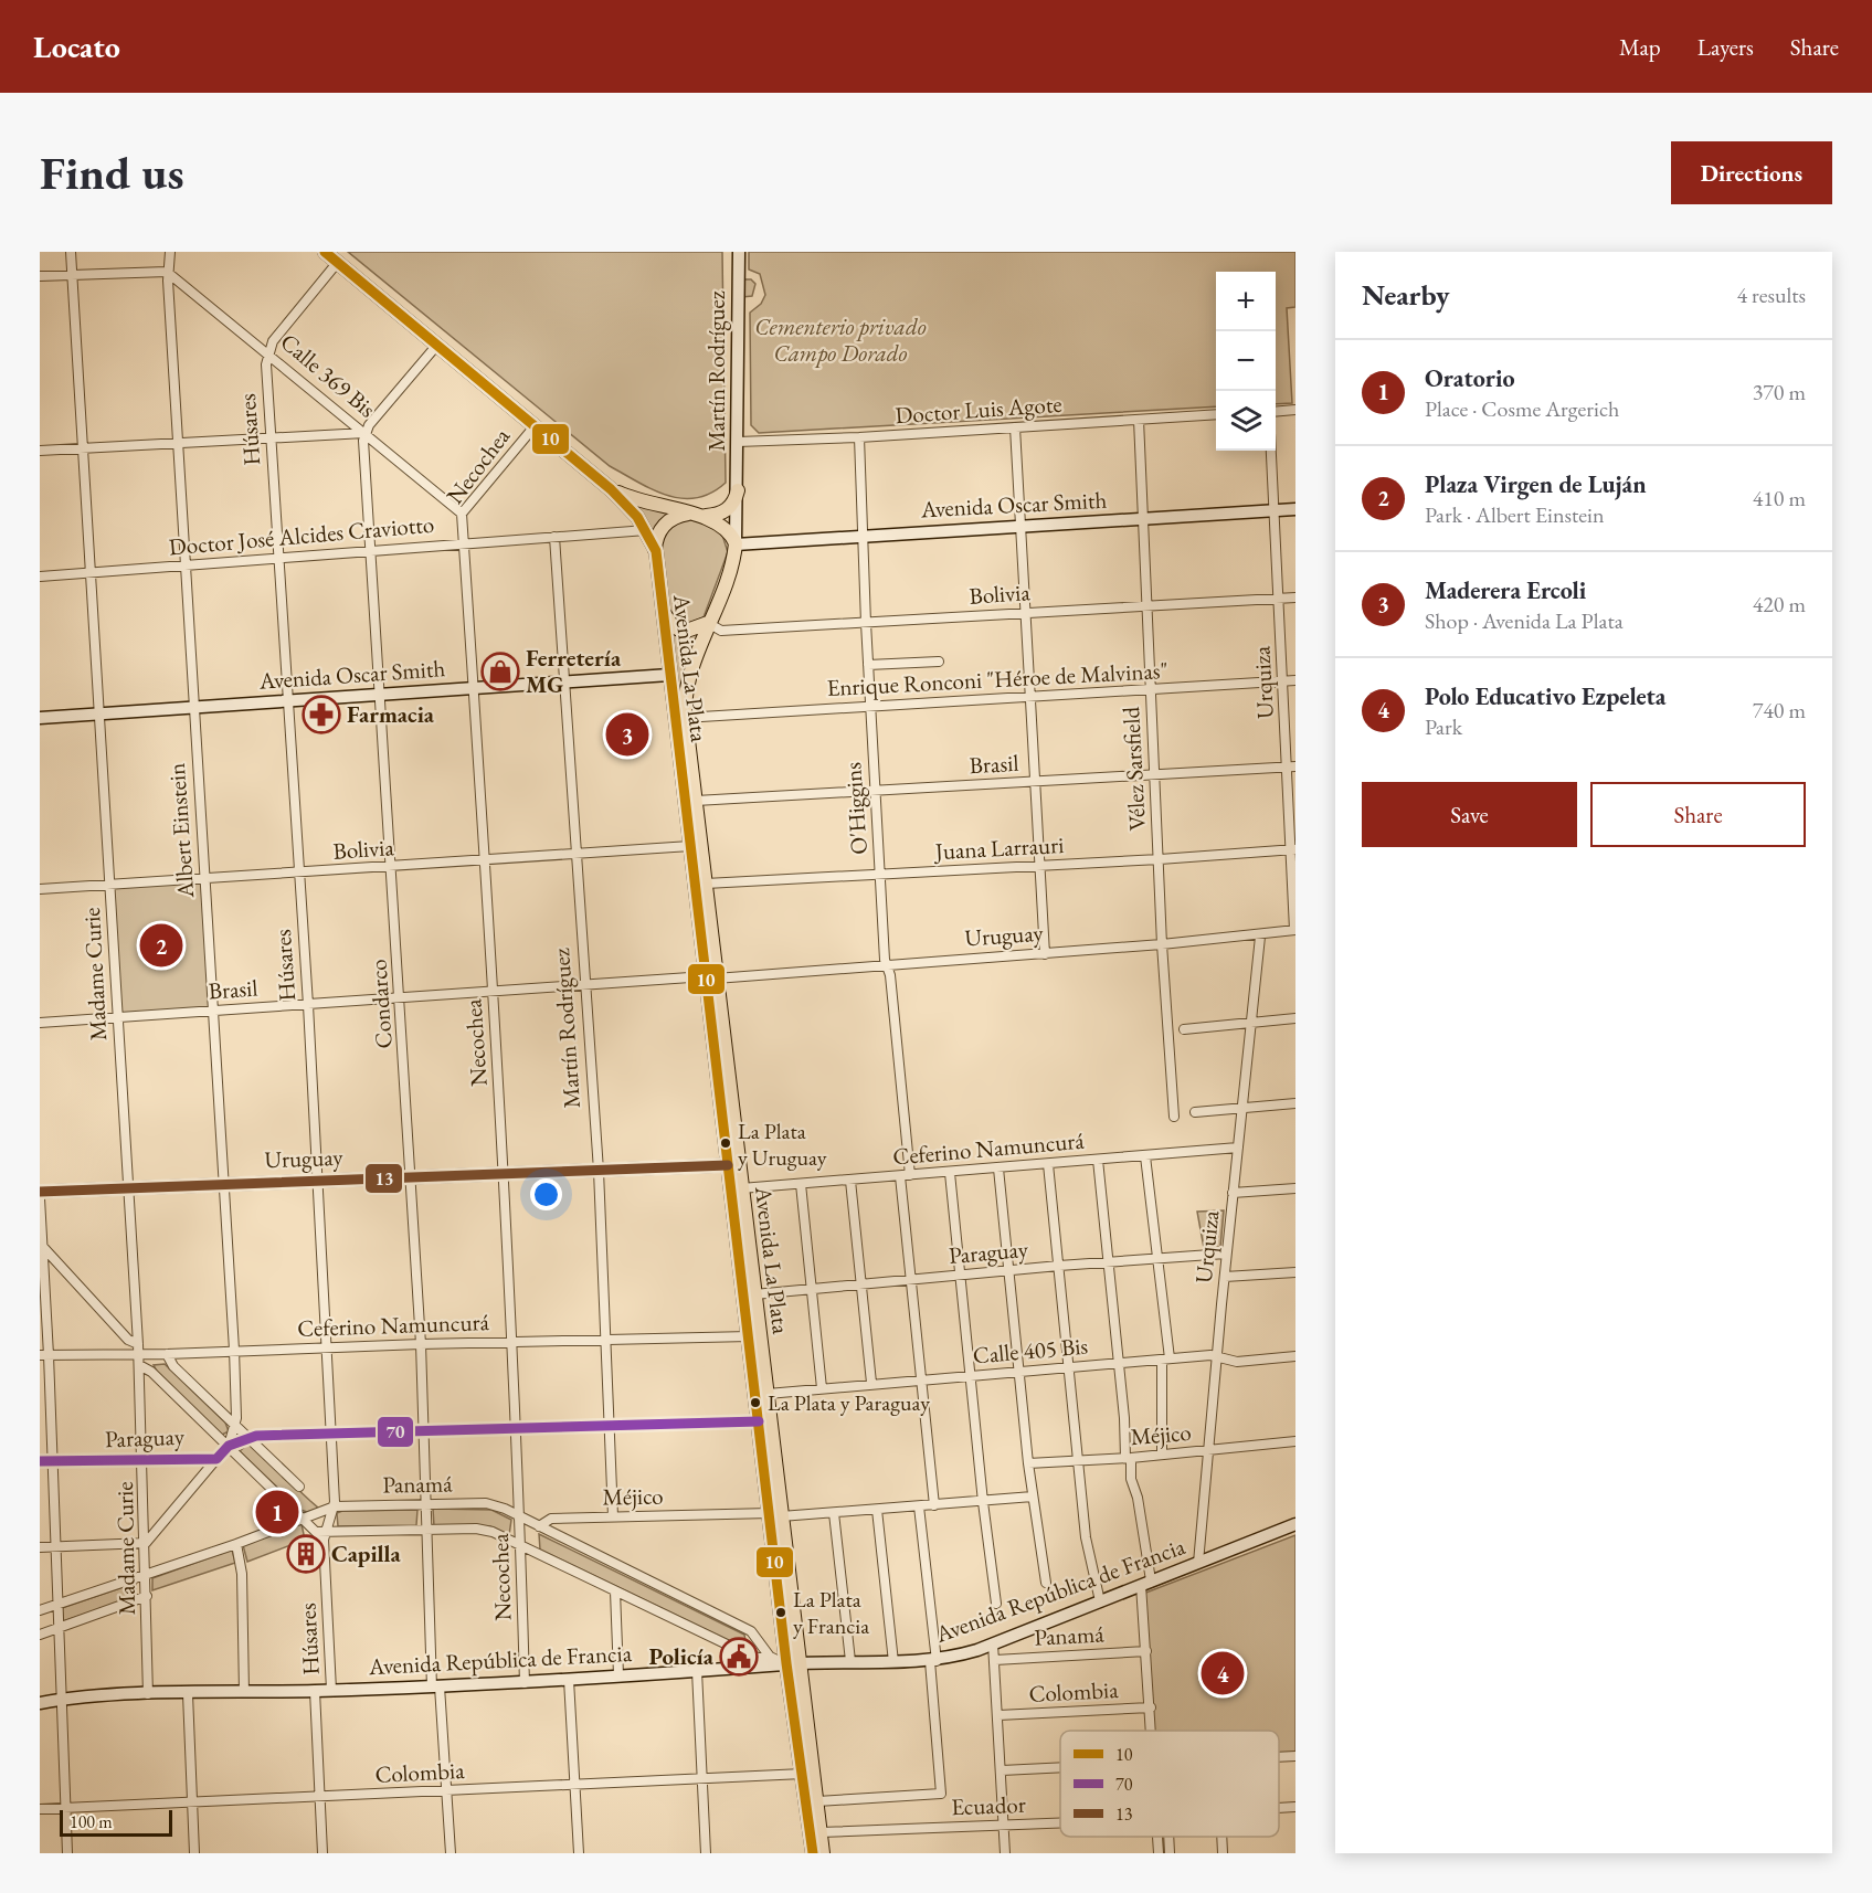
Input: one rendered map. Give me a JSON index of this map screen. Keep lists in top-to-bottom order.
{
  "streets": {
    "main road": [
      "Martín Rodríguez",
      "Avenida Oscar Smith",
      "Avenida La Plata",
      "Uruguay",
      "Avenida República de Francia"
    ],
    "street": [
      "Calle 369 Bis",
      "Doctor Luis Agote",
      "Húsares",
      "Necochea",
      "Doctor José Alcides Craviotto",
      "Bolivia",
      "Enrique Ronconi \"Héroe de Malvinas\"",
      "Urquiza",
      "Brasil",
      "Vélez Sarsfield",
      "O'Higgins",
      "Albert Einstein",
      "Juana Larrauri",
      "Madame Curie",
      "Condarco",
      "Ceferino Namuncurá",
      "Paraguay",
      "Calle 405 Bis",
      "Méjico",
      "Panamá",
      "Colombia",
      "Ecuador"
    ]
  },
  "crossings": [
    ["Martín Rodríguez", "Doctor Luis Agote"],
    ["Martín Rodríguez", "Avenida Oscar Smith"],
    ["Martín Rodríguez", "Doctor José Alcides Craviotto"],
    ["Martín Rodríguez", "Bolivia"],
    ["Martín Rodríguez", "Avenida La Plata"],
    ["Martín Rodríguez", "Brasil"],
    ["Martín Rodríguez", "Uruguay"],
    ["Martín Rodríguez", "Ceferino Namuncurá"],
    ["Martín Rodríguez", "Paraguay"],
    ["Martín Rodríguez", "Méjico"],
    ["Calle 369 Bis", "Húsares"],
    ["Calle 369 Bis", "Necochea"],
    ["Calle 369 Bis", "Albert Einstein"],
    ["Calle 369 Bis", "Condarco"],
    ["Doctor Luis Agote", "Vélez Sarsfield"],
    ["Doctor Luis Agote", "O'Higgins"],
    ["Húsares", "Avenida Oscar Smith"],
    ["Húsares", "Doctor José Alcides Craviotto"],
    ["Húsares", "Bolivia"],
    ["Húsares", "Brasil"],
    ["Húsares", "Uruguay"],
    ["Húsares", "Ceferino Namuncurá"],
    ["Húsares", "Paraguay"],
    ["Húsares", "Panamá"],
    ["Húsares", "Avenida República de Francia"],
    ["Húsares", "Colombia"],
    ["Necochea", "Avenida Oscar Smith"],
    ["Necochea", "Doctor José Alcides Craviotto"],
    ["Necochea", "Bolivia"],
    ["Necochea", "Avenida La Plata"],
    ["Necochea", "Brasil"],
    ["Necochea", "Uruguay"],
    ["Necochea", "Ceferino Namuncurá"],
    ["Necochea", "Paraguay"],
    ["Necochea", "Panamá"],
    ["Necochea", "Avenida República de Francia"],
    ["Avenida Oscar Smith", "Bolivia"],
    ["Avenida Oscar Smith", "Avenida La Plata"],
    ["Avenida Oscar Smith", "Urquiza"],
    ["Avenida Oscar Smith", "Vélez Sarsfield"],
    ["Avenida Oscar Smith", "O'Higgins"],
    ["Avenida Oscar Smith", "Albert Einstein"],
    ["Avenida Oscar Smith", "Madame Curie"],
    ["Avenida Oscar Smith", "Condarco"],
    ["Doctor José Alcides Craviotto", "Avenida La Plata"],
    ["Doctor José Alcides Craviotto", "Albert Einstein"],
    ["Doctor José Alcides Craviotto", "Madame Curie"],
    ["Doctor José Alcides Craviotto", "Condarco"],
    ["Bolivia", "Avenida La Plata"],
    ["Bolivia", "Urquiza"],
    ["Bolivia", "Vélez Sarsfield"],
    ["Bolivia", "O'Higgins"],
    ["Bolivia", "Albert Einstein"],
    ["Bolivia", "Madame Curie"],
    ["Bolivia", "Condarco"],
    ["Avenida La Plata", "Brasil"],
    ["Avenida La Plata", "Juana Larrauri"],
    ["Avenida La Plata", "Uruguay"],
    ["Avenida La Plata", "Ceferino Namuncurá"],
    ["Avenida La Plata", "Paraguay"],
    ["Avenida La Plata", "Calle 405 Bis"],
    ["Avenida La Plata", "Méjico"],
    ["Avenida La Plata", "Panamá"],
    ["Avenida La Plata", "Avenida República de Francia"],
    ["Avenida La Plata", "Colombia"],
    ["Avenida La Plata", "Ecuador"],
    ["Enrique Ronconi \"Héroe de Malvinas\"", "Urquiza"],
    ["Enrique Ronconi \"Héroe de Malvinas\"", "Vélez Sarsfield"],
    ["Enrique Ronconi \"Héroe de Malvinas\"", "O'Higgins"],
    ["Urquiza", "Brasil"],
    ["Urquiza", "Juana Larrauri"],
    ["Urquiza", "Uruguay"],
    ["Urquiza", "Ceferino Namuncurá"],
    ["Urquiza", "Paraguay"],
    ["Urquiza", "Calle 405 Bis"],
    ["Urquiza", "Méjico"],
    ["Urquiza", "Avenida República de Francia"],
    ["Brasil", "Vélez Sarsfield"],
    ["Brasil", "O'Higgins"],
    ["Brasil", "Albert Einstein"],
    ["Brasil", "Uruguay"],
    ["Brasil", "Madame Curie"],
    ["Brasil", "Condarco"],
    ["Vélez Sarsfield", "Juana Larrauri"],
    ["Vélez Sarsfield", "Uruguay"],
    ["O'Higgins", "Juana Larrauri"],
    ["O'Higgins", "Uruguay"],
    ["O'Higgins", "Ceferino Namuncurá"],
    ["Albert Einstein", "Uruguay"],
    ["Albert Einstein", "Ceferino Namuncurá"],
    ["Albert Einstein", "Paraguay"],
    ["Uruguay", "Madame Curie"],
    ["Uruguay", "Condarco"],
    ["Madame Curie", "Ceferino Namuncurá"],
    ["Madame Curie", "Paraguay"],
    ["Madame Curie", "Panamá"],
    ["Madame Curie", "Avenida República de Francia"],
    ["Condarco", "Ceferino Namuncurá"],
    ["Condarco", "Paraguay"],
    ["Condarco", "Panamá"],
    ["Condarco", "Avenida República de Francia"],
    ["Condarco", "Colombia"],
    ["Méjico", "Panamá"],
    ["Panamá", "Avenida República de Francia"]
  ],
  "parks": ["Cementerio privado Campo Dorado"],
  "places": {
    "shop": ["Ferretería MG"],
    "pharmacy": ["Farmacia"],
    "other": ["La Plata y Uruguay", "La Plata y Paraguay", "La Plata y Francia"],
    "building": ["Capilla"],
    "public building": ["Policía"]
  },
  "lines": ["transit line 10", "transit line 13", "transit line 70"],
  "legend": ["10", "70", "13"],
  "scale_bar": "100 m",
  "page": {
    "header": "Locato",
    "nav": ["Map", "Layers", "Share"],
    "buttons": [
      "Directions",
      ["Save", "Share"]
    ],
    "title": "Find us",
    "heading": ["Nearby", "4 results"],
    "map_buttons": ["+", "−"],
    "list": [
      {
        "mark": "1",
        "name": "Oratorio",
        "note": "Place · Cosme Argerich",
        "value": "370 m"
      },
      {
        "mark": "2",
        "name": "Plaza Virgen de Luján",
        "note": "Park · Albert Einstein",
        "value": "410 m"
      },
      {
        "mark": "3",
        "name": "Maderera Ercoli",
        "note": "Shop · Avenida La Plata",
        "value": "420 m"
      },
      {
        "mark": "4",
        "name": "Polo Educativo Ezpeleta",
        "note": "Park",
        "value": "740 m"
      }
    ],
    "pins": [
      "3",
      "2",
      "1",
      "4"
    ],
    "scale": "100 m"
  }
}
